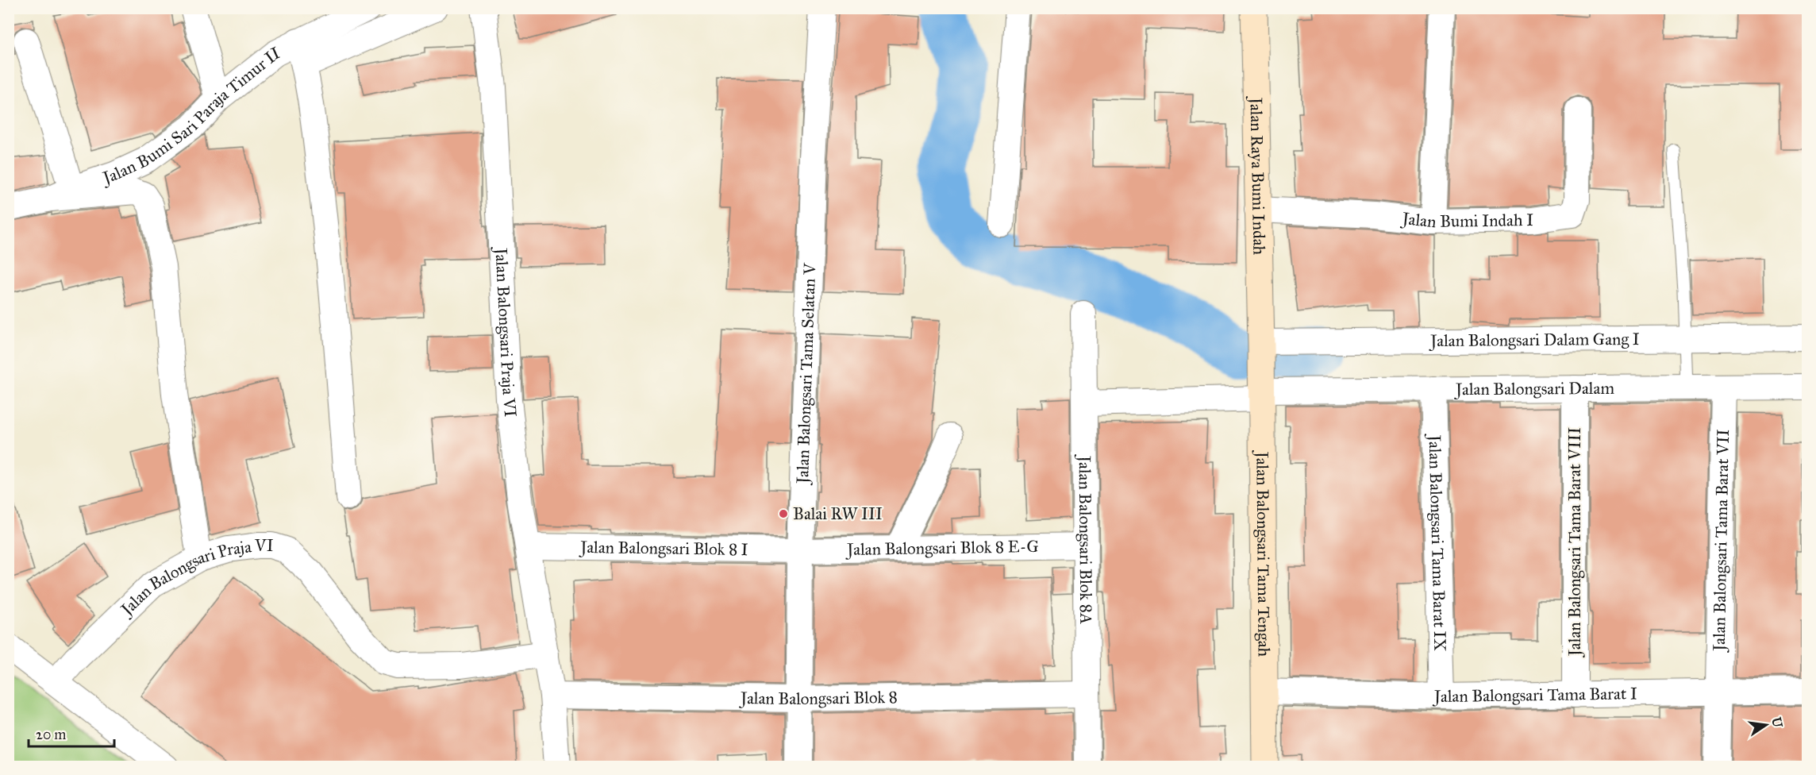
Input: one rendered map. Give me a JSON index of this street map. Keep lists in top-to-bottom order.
{
  "streets": {
    "street": [
      "Jalan Bumi Sari Paraja Timur II",
      "Jalan Raya Bumi Indah",
      "Jalan Bumi Indah I",
      "Jalan Balongsari Praja VI",
      "Jalan Balongsari Dalam Gang I",
      "Jalan Balongsari Tama Selatan V",
      "Jalan Balongsari Dalam",
      "Jalan Balongsari Blok 8A",
      "Jalan Balongsari Tama Barat VII",
      "Jalan Balongsari Tama Barat VIII",
      "Jalan Balongsari Tama Barat IX",
      "Jalan Balongsari Blok 8 I",
      "Jalan Balongsari Blok 8 E-G",
      "Jalan Balongsari Tama Tengah",
      "Jalan Balongsari Tama Barat I",
      "Jalan Balongsari Blok 8"
    ]
  },
  "crossings": [
    ["Jalan Raya Bumi Indah", "Jalan Bumi Indah I"],
    ["Jalan Raya Bumi Indah", "Jalan Balongsari Dalam Gang I"],
    ["Jalan Raya Bumi Indah", "Jalan Balongsari Tama Tengah"],
    ["Jalan Balongsari Praja VI", "Jalan Balongsari Blok 8 I"],
    ["Jalan Balongsari Praja VI", "Jalan Balongsari Blok 8"],
    ["Jalan Balongsari Dalam Gang I", "Jalan Balongsari Tama Tengah"],
    ["Jalan Balongsari Tama Selatan V", "Jalan Balongsari Blok 8 I"],
    ["Jalan Balongsari Tama Selatan V", "Jalan Balongsari Blok 8 E-G"],
    ["Jalan Balongsari Tama Selatan V", "Jalan Balongsari Blok 8"],
    ["Jalan Balongsari Dalam", "Jalan Balongsari Blok 8A"],
    ["Jalan Balongsari Dalam", "Jalan Balongsari Tama Barat VII"],
    ["Jalan Balongsari Dalam", "Jalan Balongsari Tama Barat VIII"],
    ["Jalan Balongsari Dalam", "Jalan Balongsari Tama Barat IX"],
    ["Jalan Balongsari Dalam", "Jalan Balongsari Tama Tengah"],
    ["Jalan Balongsari Blok 8A", "Jalan Balongsari Blok 8 E-G"],
    ["Jalan Balongsari Blok 8A", "Jalan Balongsari Blok 8"],
    ["Jalan Balongsari Tama Barat VII", "Jalan Balongsari Tama Barat I"],
    ["Jalan Balongsari Tama Barat VIII", "Jalan Balongsari Tama Barat I"],
    ["Jalan Balongsari Tama Barat IX", "Jalan Balongsari Tama Barat I"],
    ["Jalan Balongsari Blok 8 I", "Jalan Balongsari Blok 8 E-G"],
    ["Jalan Balongsari Tama Tengah", "Jalan Balongsari Tama Barat I"]
  ],
  "places": ["Balai RW III"],
  "scale_bar": "20 m",
  "north": "right"
}
